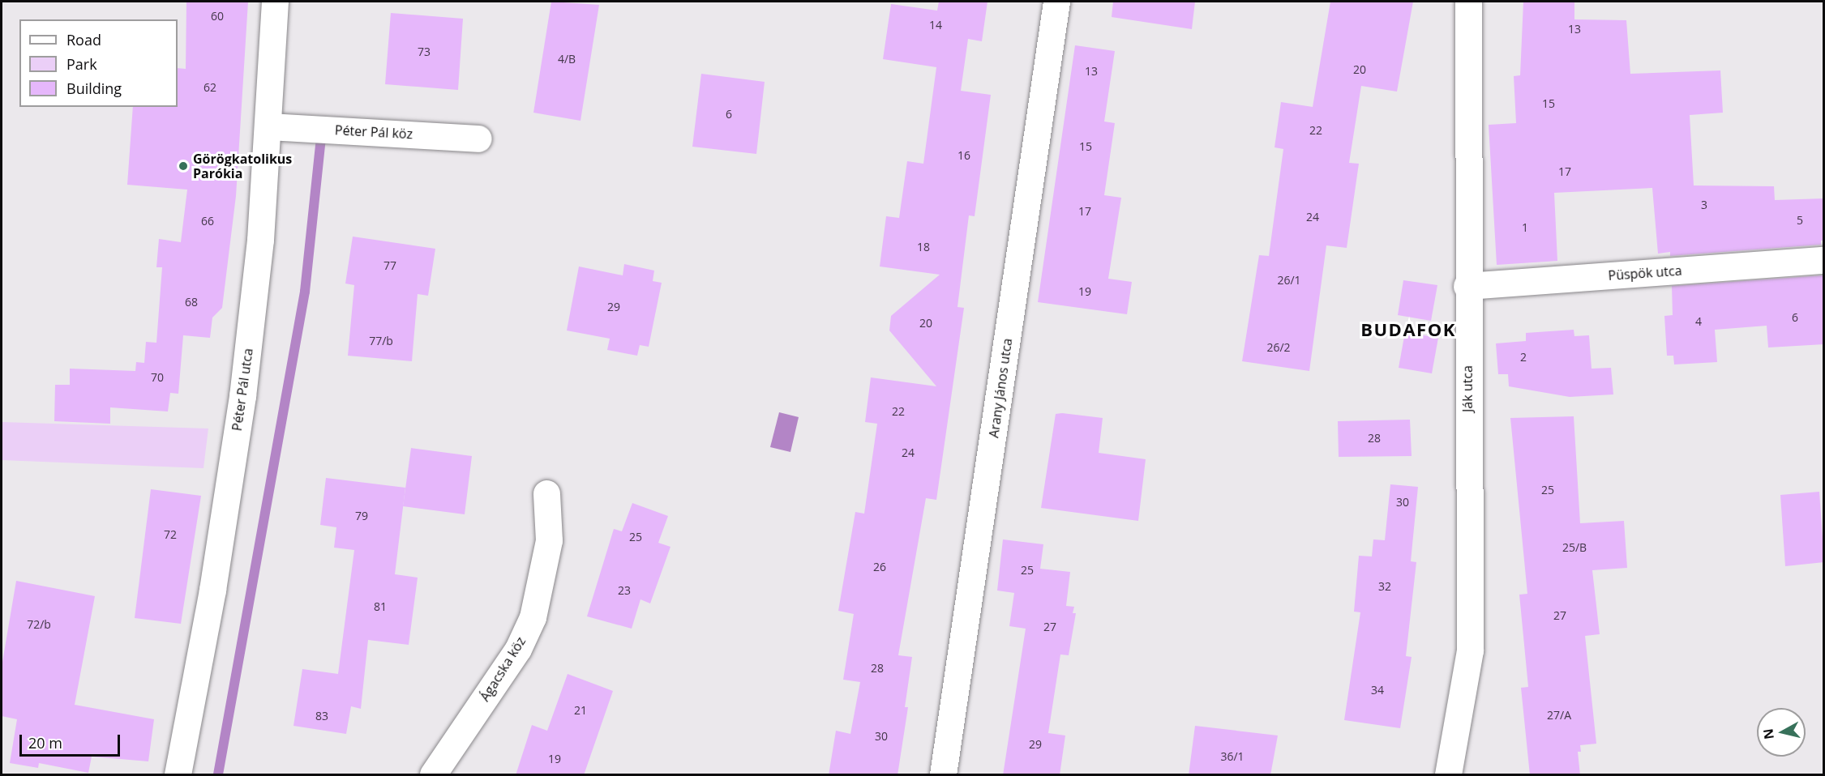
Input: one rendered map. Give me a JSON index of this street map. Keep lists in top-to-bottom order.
{
  "streets": {
    "street": [
      "Péter Pál köz",
      "Püspök utca",
      "Arany János utca",
      "Ják utca",
      "Péter Pál utca",
      "Ágacska köz"
    ]
  },
  "crossings": [
    ["Péter Pál köz", "Péter Pál utca"],
    ["Püspök utca", "Ják utca"]
  ],
  "districts": ["BUDAFOK"],
  "places": ["Görögkatolikus Parókia"],
  "house_numbers": [
    "60",
    "14",
    "13",
    "73",
    "4/B",
    "20",
    "13",
    "62",
    "15",
    "6",
    "22",
    "15",
    "16",
    "17",
    "3",
    "17",
    "24",
    "5",
    "66",
    "1",
    "18",
    "77",
    "26/1",
    "19",
    "68",
    "29",
    "6",
    "4",
    "20",
    "77/b",
    "26/2",
    "2",
    "70",
    "22",
    "28",
    "24",
    "25",
    "30",
    "79",
    "72",
    "25",
    "25/B",
    "26",
    "25",
    "32",
    "23",
    "81",
    "27",
    "72/b",
    "27",
    "28",
    "34",
    "21",
    "27/A",
    "83",
    "30",
    "29",
    "36/1",
    "19"
  ],
  "legend": ["Road", "Park", "Building"],
  "scale_bar": "20 m",
  "north": "left"
}
